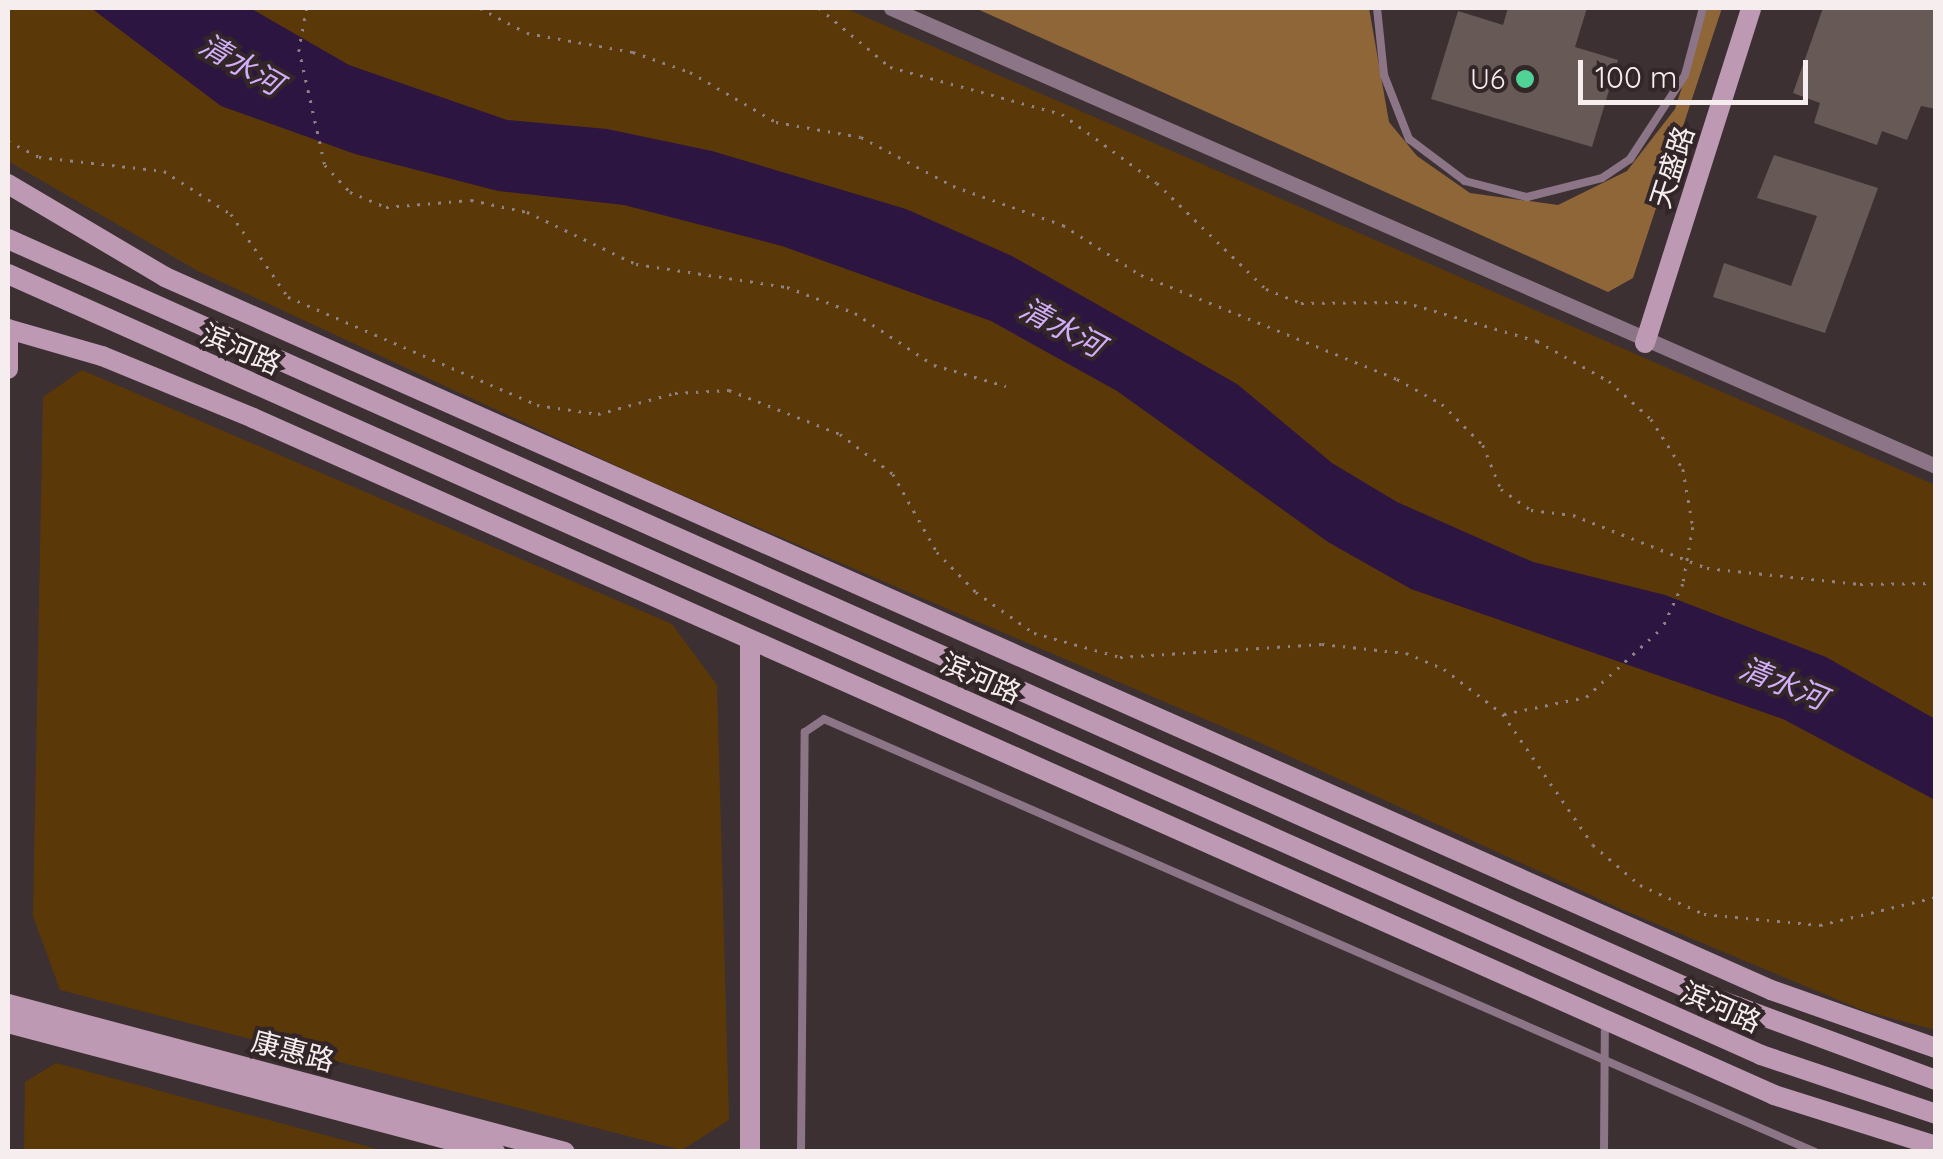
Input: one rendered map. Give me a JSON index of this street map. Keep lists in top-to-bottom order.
{
  "streets": {
    "main road": ["天盛路", "滨河路", "康惠路"]
  },
  "water": ["清水河"],
  "places": ["U6"],
  "scale_bar": "100 m"
}
